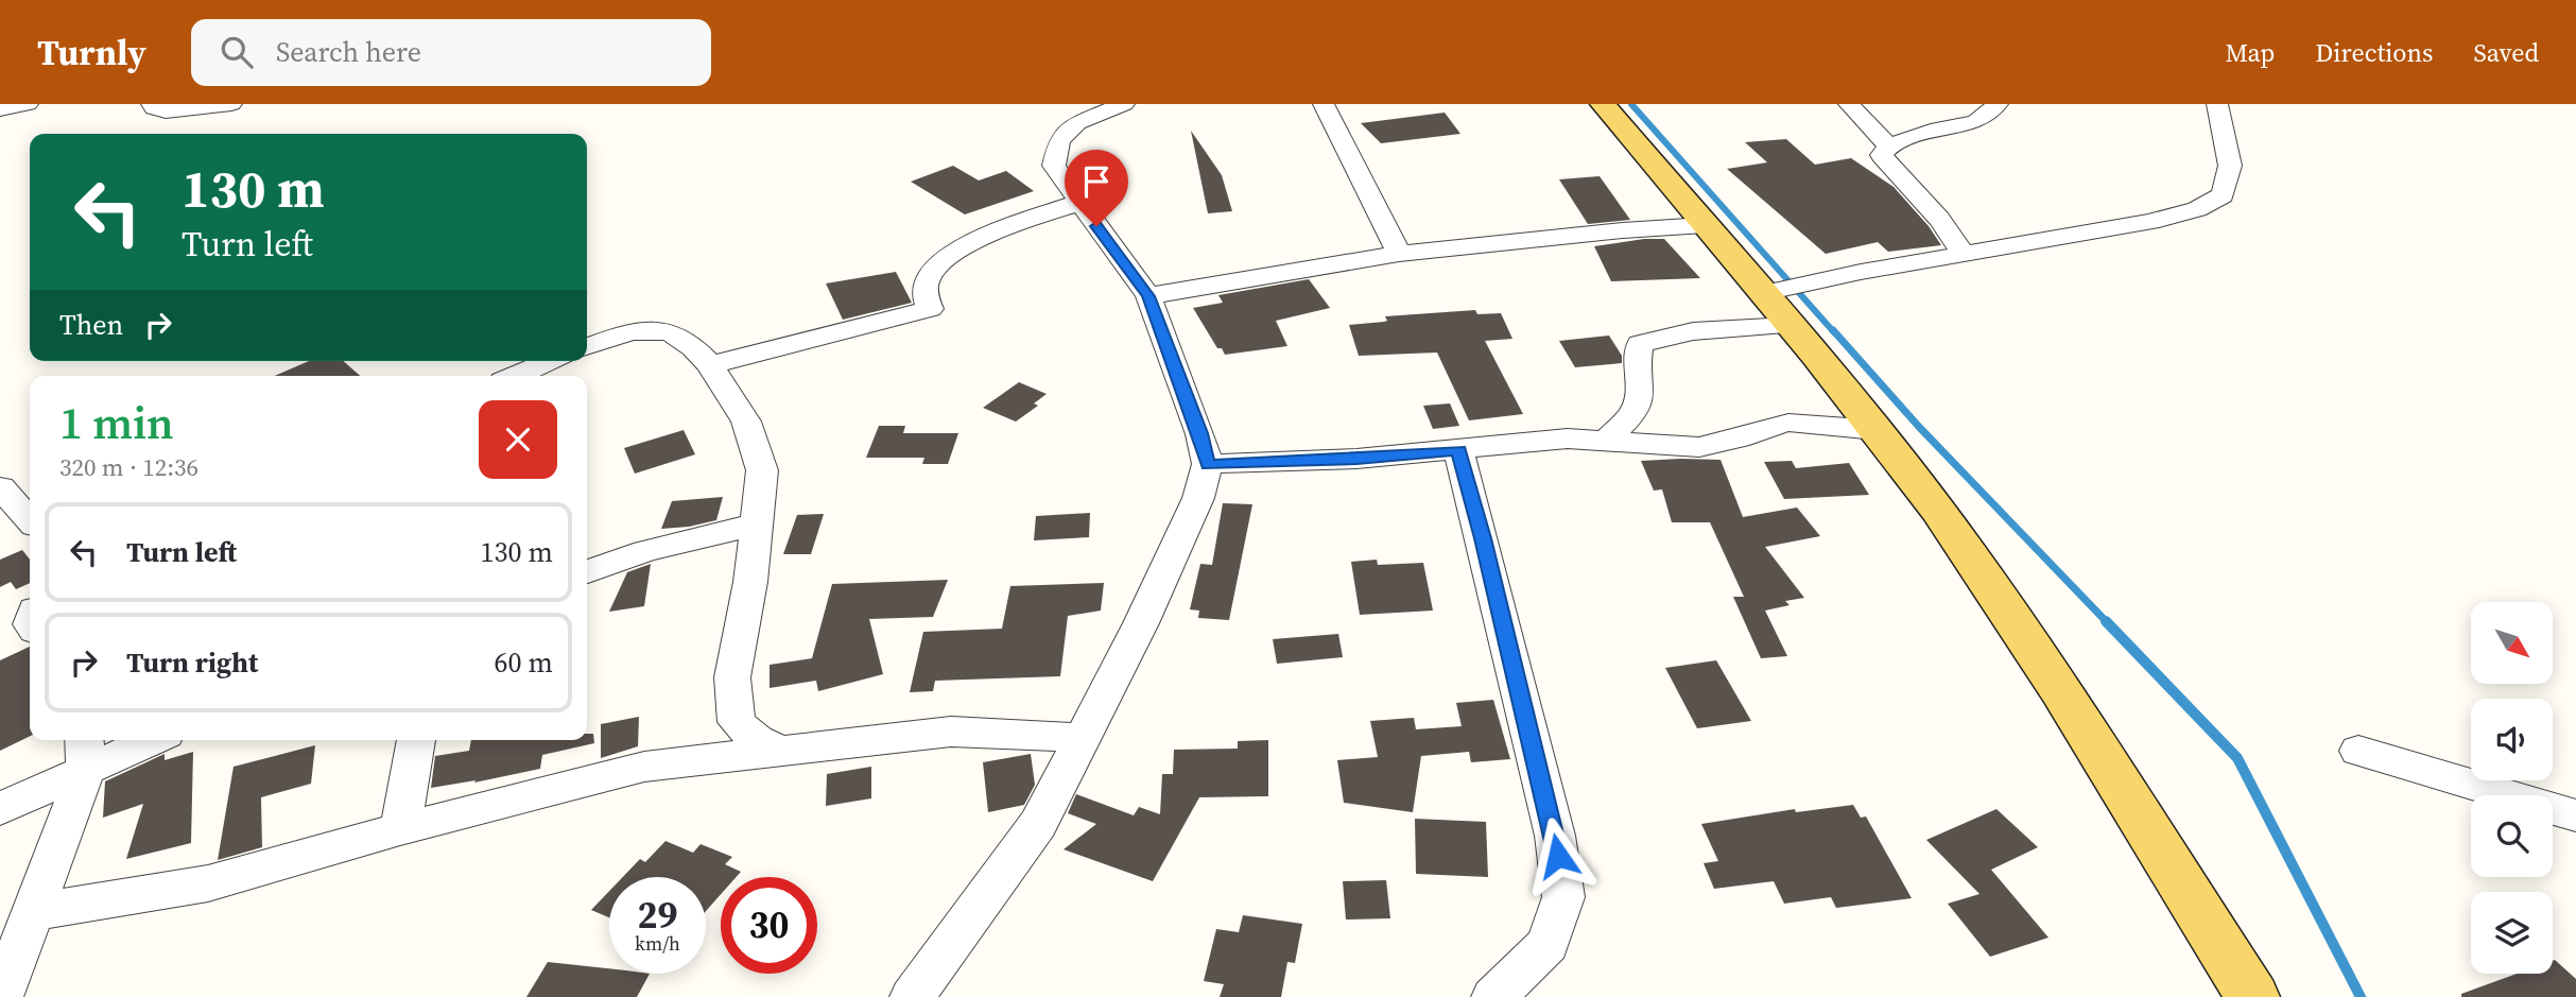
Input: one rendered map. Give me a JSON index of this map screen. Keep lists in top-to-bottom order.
{
  "north": "bottom right",
  "page": {
    "header": "Turnly",
    "search": "Search here",
    "nav": ["Map", "Directions", "Saved"],
    "turn": ["130 m", "Turn left"],
    "then": "Then",
    "heading": ["1 min", "320 m · 12:36"],
    "list": [
      {
        "name": "Turn left",
        "value": "130 m"
      },
      {
        "name": "Turn right",
        "value": "60 m"
      }
    ],
    "speed": "29 km/h",
    "limit": "30"
  }
}
